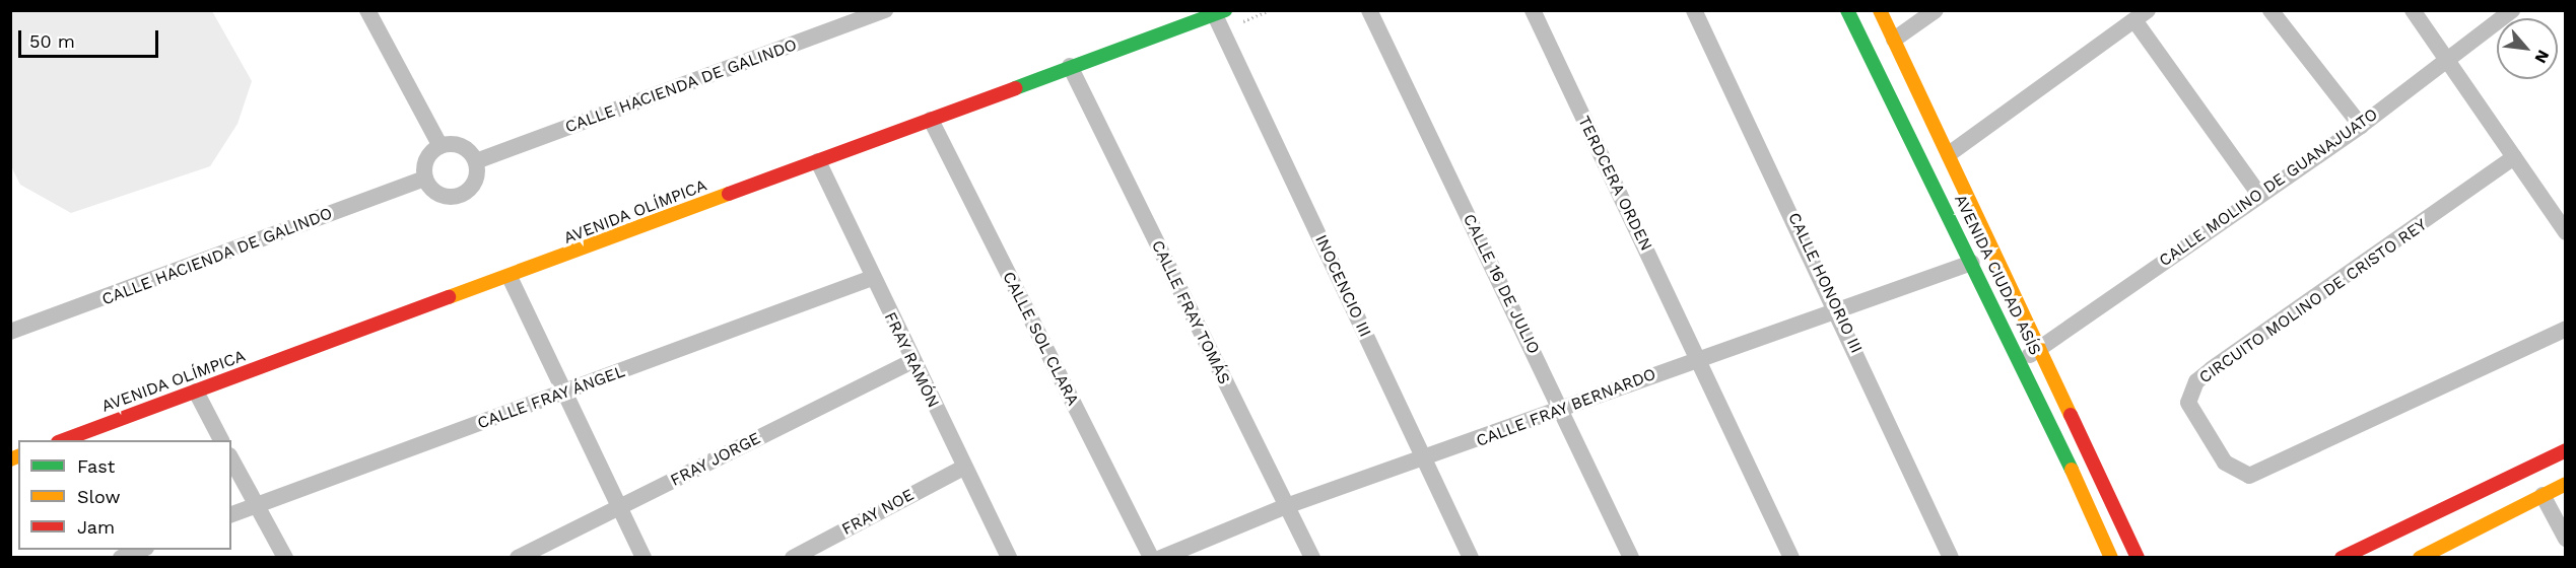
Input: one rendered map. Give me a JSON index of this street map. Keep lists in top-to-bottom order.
{
  "streets": {
    "street": [
      "CALLE HACIENDA DE GALINDO",
      "TERDCERA ORDEN",
      "CALLE MOLINO DE GUANAJUATO",
      "AVENIDA OLÍMPICA",
      "AVENIDA CIUDAD ASÍS",
      "CALLE HONORIO III",
      "CALLE 16 DE JULIO",
      "INOCENCIO III",
      "CIRCUITO MOLINO DE CRISTO REY",
      "CALLE FRAY TOMÁS",
      "CALLE SOL CLARA",
      "FRAY RAMÓN",
      "CALLE FRAY ÁNGEL",
      "CALLE FRAY BERNARDO",
      "FRAY JORGE",
      "FRAY NOE"
    ]
  },
  "crossings": [
    ["TERDCERA ORDEN", "CALLE FRAY BERNARDO"],
    ["CALLE MOLINO DE GUANAJUATO", "AVENIDA CIUDAD ASÍS"],
    ["AVENIDA OLÍMPICA", "INOCENCIO III"],
    ["AVENIDA OLÍMPICA", "CALLE FRAY TOMÁS"],
    ["AVENIDA OLÍMPICA", "CALLE SOL CLARA"],
    ["AVENIDA OLÍMPICA", "FRAY RAMÓN"],
    ["AVENIDA CIUDAD ASÍS", "CALLE FRAY BERNARDO"],
    ["CALLE HONORIO III", "CALLE FRAY BERNARDO"],
    ["CALLE 16 DE JULIO", "CALLE FRAY BERNARDO"],
    ["INOCENCIO III", "CALLE FRAY BERNARDO"],
    ["CALLE FRAY TOMÁS", "CALLE FRAY BERNARDO"],
    ["FRAY RAMÓN", "CALLE FRAY ÁNGEL"],
    ["FRAY RAMÓN", "FRAY JORGE"],
    ["FRAY RAMÓN", "FRAY NOE"]
  ],
  "legend": ["Fast", "Slow", "Jam"],
  "scale_bar": "50 m",
  "north": "bottom right"
}
